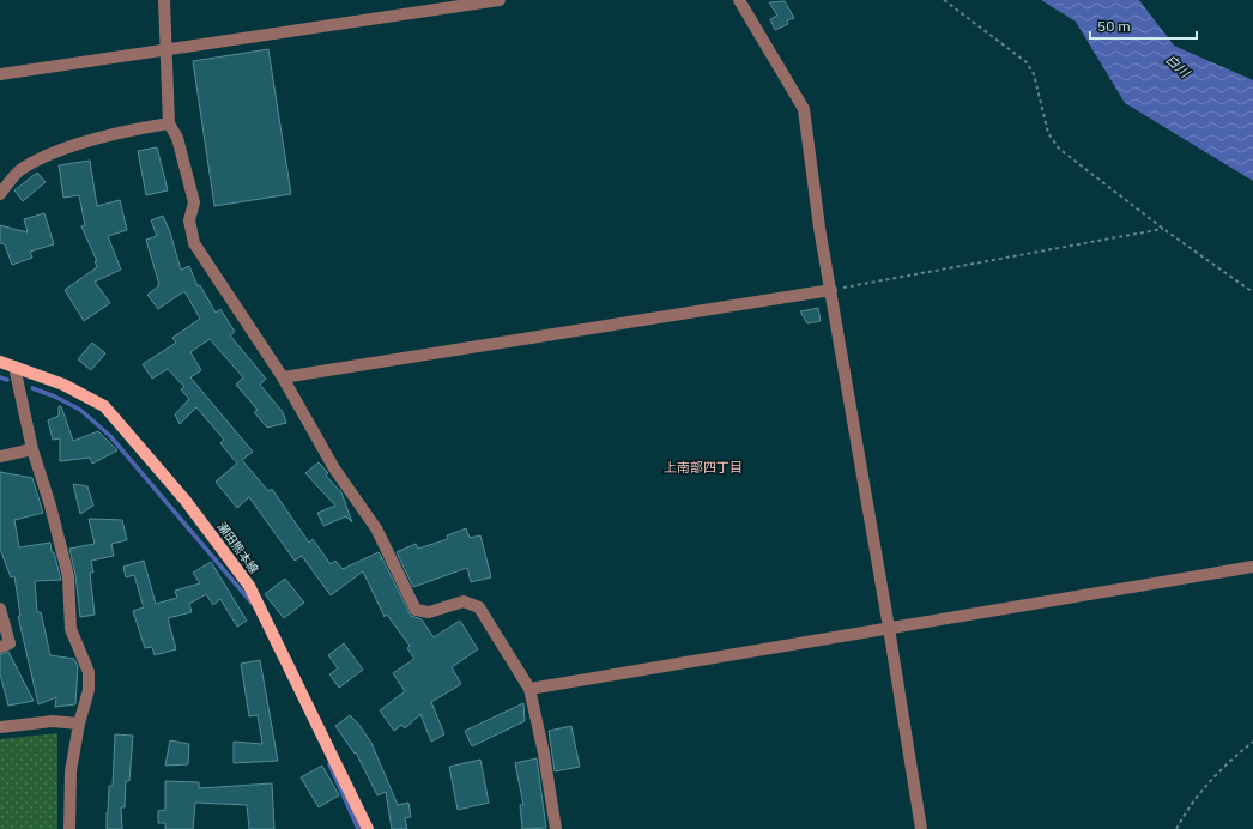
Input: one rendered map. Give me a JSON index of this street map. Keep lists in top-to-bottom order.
{
  "streets": {
    "main road": ["瀬田熊本線"]
  },
  "districts": ["上南部四丁目"],
  "water": ["白川"],
  "scale_bar": "50 m"
}
